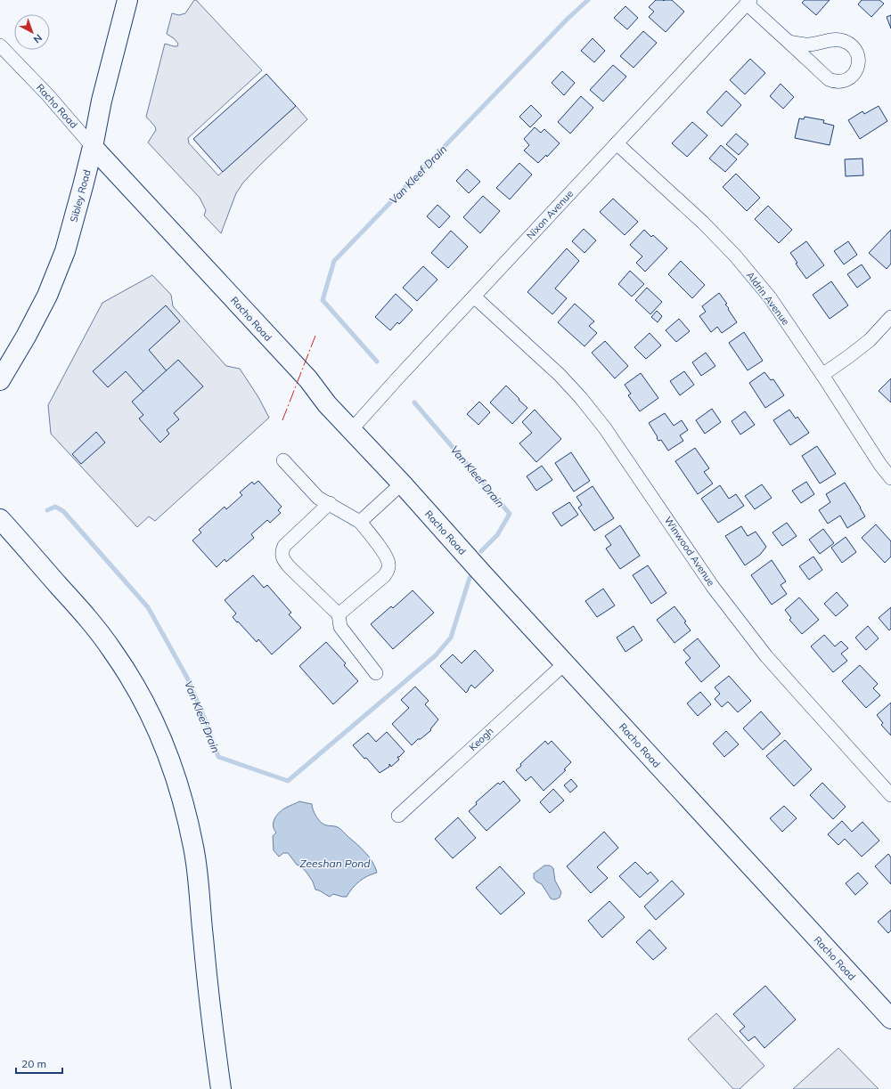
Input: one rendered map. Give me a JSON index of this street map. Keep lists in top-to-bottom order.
{
  "streets": {
    "main road": ["Racho Road", "Sibley Road"],
    "street": [
      "Nixon Avenue",
      "Aldrin Avenue",
      "Winwood Avenue",
      "Keogh"
    ]
  },
  "crossings": [
    ["Racho Road", "Sibley Road"],
    ["Racho Road", "Nixon Avenue"],
    ["Racho Road", "Keogh"],
    ["Nixon Avenue", "Aldrin Avenue"],
    ["Nixon Avenue", "Winwood Avenue"]
  ],
  "water": ["Van Kleef Drain", "Zeeshan Pond"],
  "scale_bar": "20 m",
  "north": "bottom right"
}
